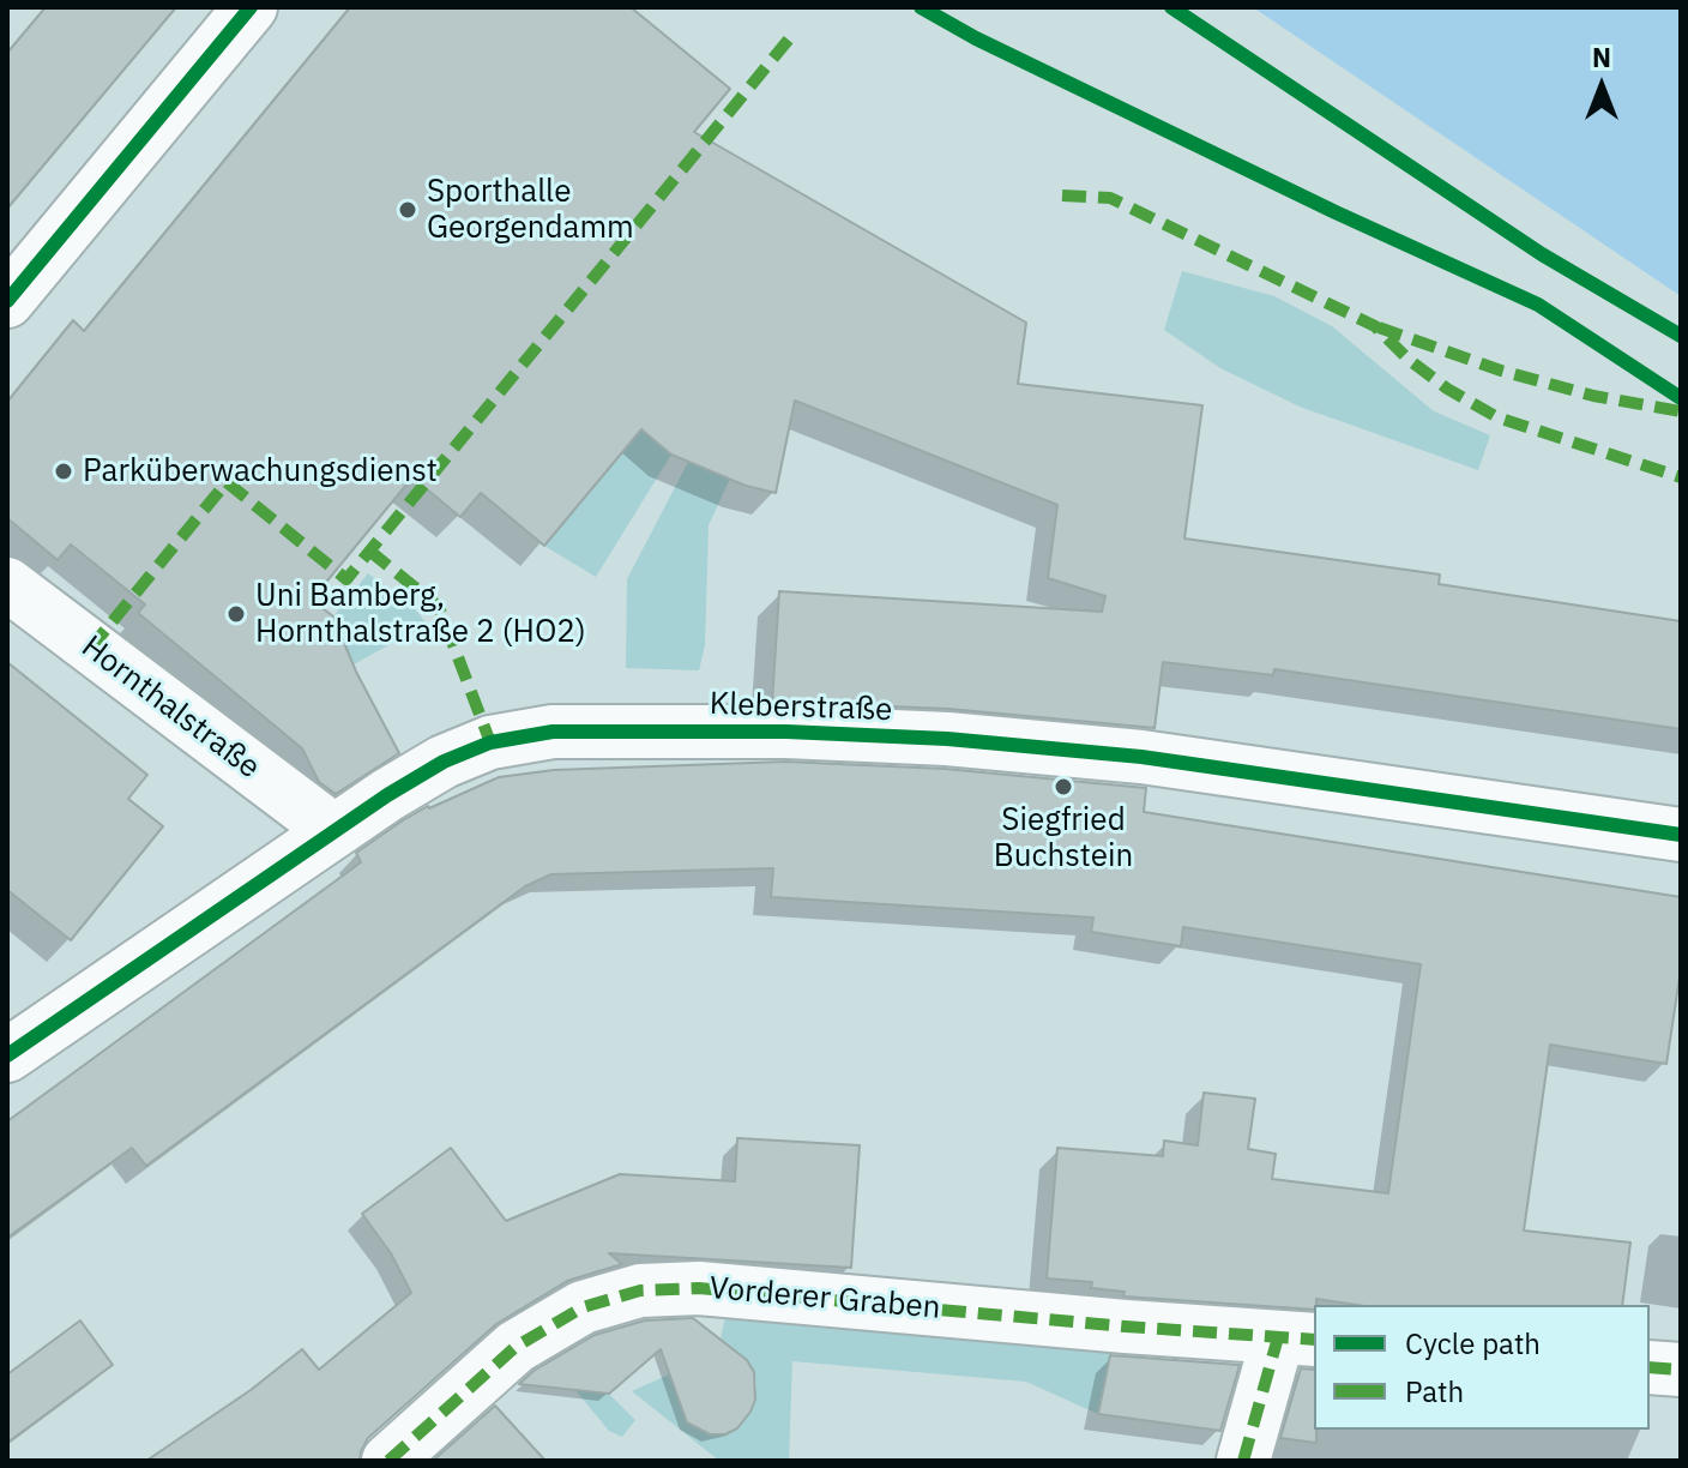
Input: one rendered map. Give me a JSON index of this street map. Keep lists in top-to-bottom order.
{
  "streets": {
    "street": ["Hornthalstraße", "Kleberstraße", "Vorderer Graben"]
  },
  "crossings": [
    ["Hornthalstraße", "Kleberstraße"]
  ],
  "places": [
    "Sporthalle Georgendamm",
    "Parküberwachungsdienst",
    "Uni Bamberg, Hornthalstraße 2 (HO2)",
    "Siegfried Buchstein"
  ],
  "legend": ["Cycle path", "Path"],
  "north": "top"
}
